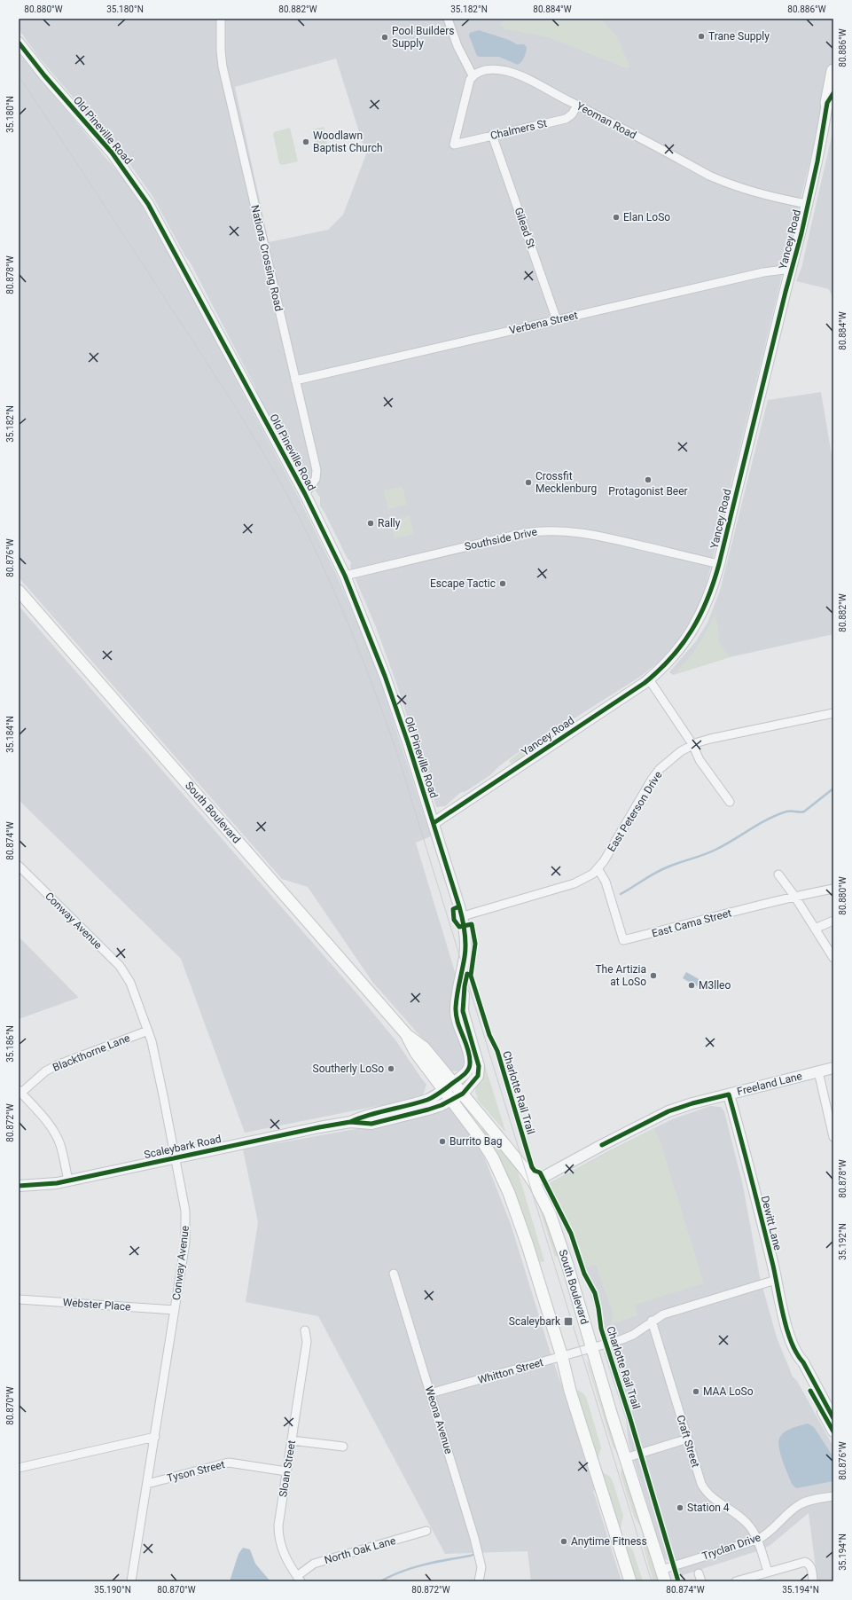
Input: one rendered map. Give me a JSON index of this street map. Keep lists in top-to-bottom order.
{
  "streets": {
    "main road": ["South Boulevard"],
    "street": [
      "Yeoman Road",
      "Chalmers St",
      "Old Pineville Road",
      "Gilead St",
      "Yancey Road",
      "Nations Crossing Road",
      "Verbena Street",
      "Southside Drive",
      "East Peterson Drive",
      "Conway Avenue",
      "East Cama Street",
      "Blackthorne Lane",
      "Freeland Lane",
      "Scaleybark Road",
      "Dewitt Lane",
      "Webster Place",
      "Whitton Street",
      "Weona Avenue",
      "Craft Street",
      "Sloan Street",
      "Tyson Street",
      "Tryclan Drive",
      "North Oak Lane"
    ],
    "cycle path": ["Charlotte Rail Trail"]
  },
  "crossings": [
    ["Yeoman Road", "Chalmers St"],
    ["Yeoman Road", "Yancey Road"],
    ["Chalmers St", "Gilead St"],
    ["Old Pineville Road", "Yancey Road"],
    ["Old Pineville Road", "Nations Crossing Road"],
    ["Old Pineville Road", "Southside Drive"],
    ["Old Pineville Road", "East Peterson Drive"],
    ["Old Pineville Road", "South Boulevard"],
    ["Old Pineville Road", "Scaleybark Road"],
    ["Gilead St", "Verbena Street"],
    ["Yancey Road", "Verbena Street"],
    ["Yancey Road", "Southside Drive"],
    ["Nations Crossing Road", "Verbena Street"],
    ["East Peterson Drive", "East Cama Street"],
    ["South Boulevard", "Freeland Lane"],
    ["South Boulevard", "Scaleybark Road"],
    ["South Boulevard", "Whitton Street"],
    ["South Boulevard", "Tryclan Drive"],
    ["Conway Avenue", "Blackthorne Lane"],
    ["Conway Avenue", "Scaleybark Road"],
    ["Conway Avenue", "Webster Place"],
    ["Conway Avenue", "Tyson Street"],
    ["Freeland Lane", "Dewitt Lane"],
    ["Dewitt Lane", "Whitton Street"],
    ["Whitton Street", "Weona Avenue"],
    ["Whitton Street", "Craft Street"],
    ["Craft Street", "Tryclan Drive"],
    ["Sloan Street", "Tyson Street"],
    ["Sloan Street", "North Oak Lane"]
  ],
  "places": {
    "other": [
      "Trane Supply",
      "Pool Builders Supply",
      "Woodlawn Baptist Church",
      "Elan LoSo",
      "Protagonist Beer",
      "Crossfit Mecklenburg",
      "Rally",
      "Escape Tactic",
      "The Artizia at LoSo",
      "M3lleo",
      "Southerly LoSo",
      "Burrito Bag",
      "MAA LoSo",
      "Station 4",
      "Anytime Fitness"
    ],
    "transit": ["Scaleybark"]
  },
  "coordinates": [
    "80.880°W",
    "35.180°N",
    "80.882°W",
    "35.182°N",
    "80.884°W",
    "80.886°W",
    "80.878°W",
    "80.876°W",
    "35.184°N",
    "80.874°W",
    "35.186°N",
    "80.872°W",
    "35.192°N",
    "80.870°W",
    "35.194°N",
    "35.190°N"
  ]
}
